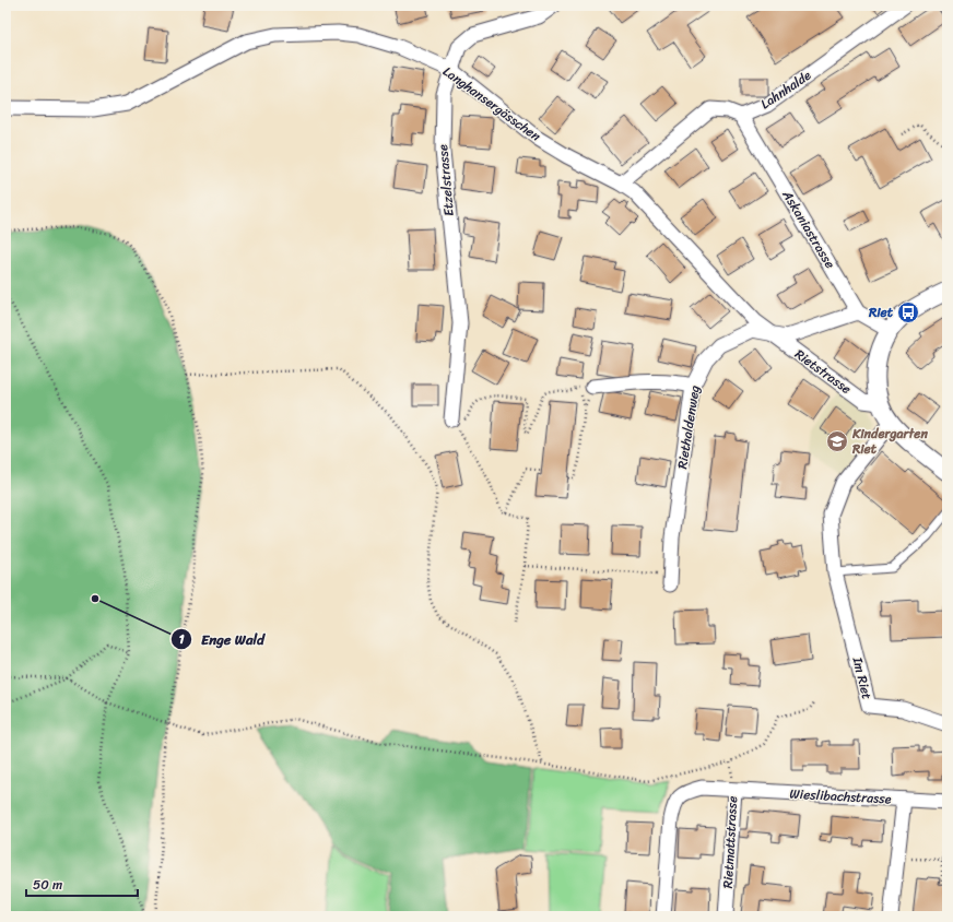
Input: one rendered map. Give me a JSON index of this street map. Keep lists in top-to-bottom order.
{
  "streets": {
    "street": [
      "Lahnhalde",
      "Langhansergässchen",
      "Etzelstrasse",
      "Askaniastrasse",
      "Rietstrasse",
      "Riethaldenweg",
      "Im Riet",
      "Wieslibachstrasse",
      "Rietmattstrasse"
    ]
  },
  "crossings": [
    ["Lahnhalde", "Askaniastrasse"],
    ["Langhansergässchen", "Etzelstrasse"],
    ["Langhansergässchen", "Rietstrasse"],
    ["Langhansergässchen", "Riethaldenweg"],
    ["Askaniastrasse", "Riethaldenweg"],
    ["Rietstrasse", "Riethaldenweg"],
    ["Wieslibachstrasse", "Rietmattstrasse"]
  ],
  "places": {
    "bus stop": ["Riet"],
    "school or university": ["Kindergarten Riet"],
    "other": ["Enge Wald"]
  },
  "scale_bar": "50 m"
}
